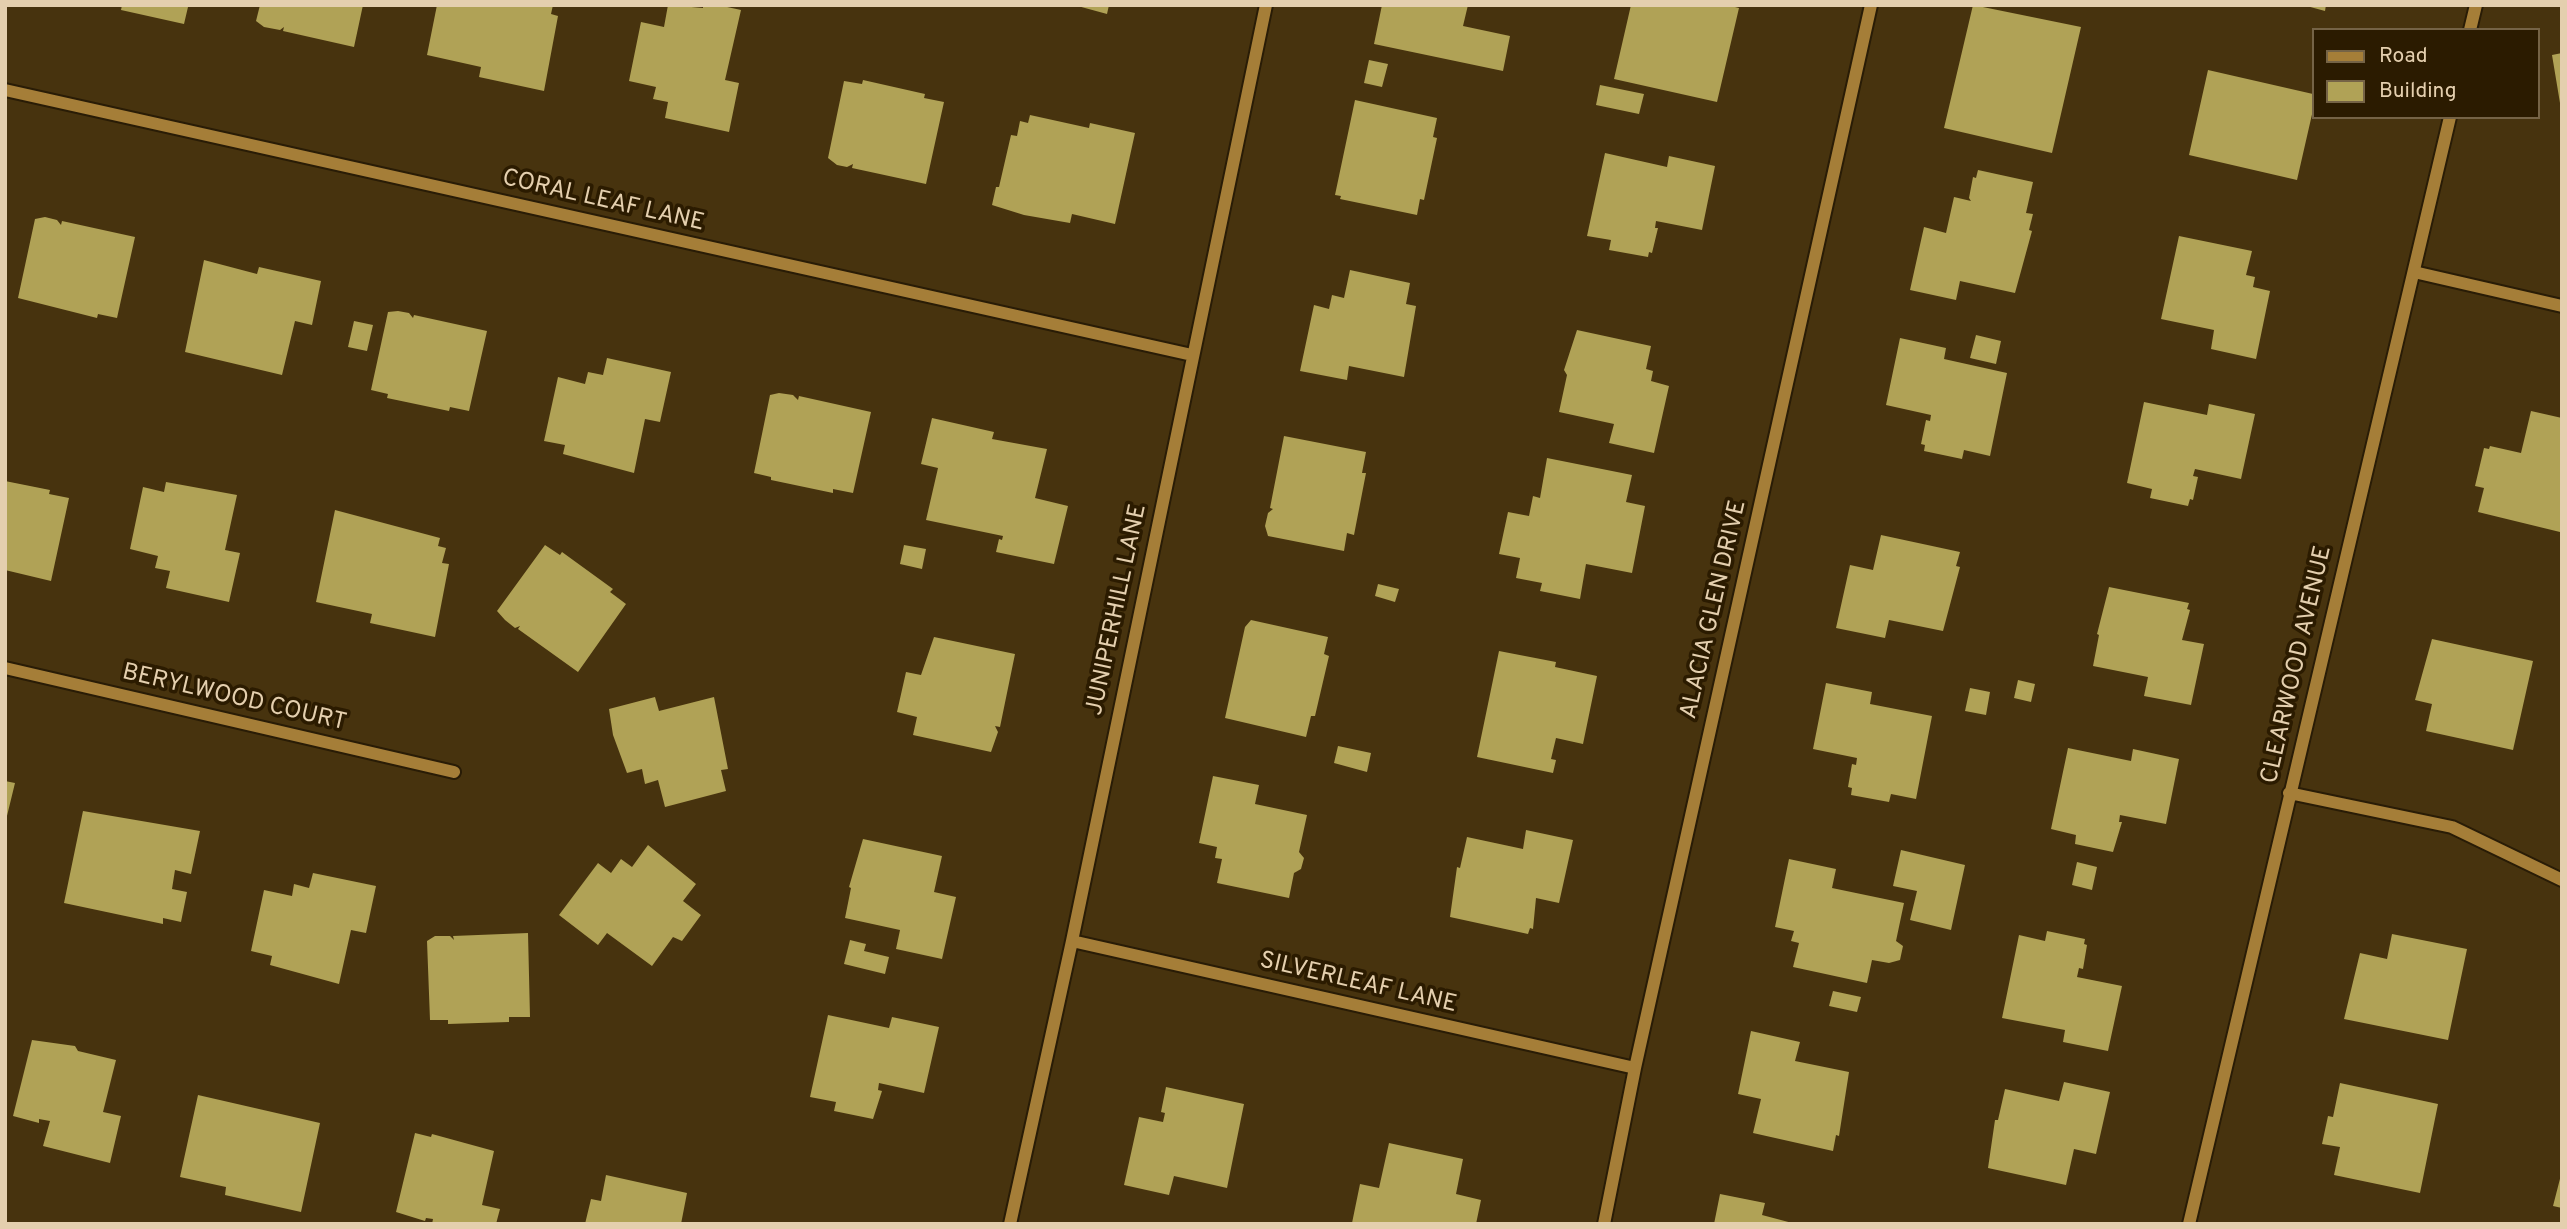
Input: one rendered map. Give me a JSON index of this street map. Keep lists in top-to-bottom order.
{
  "streets": {
    "street": [
      "CORAL LEAF LANE",
      "JUNIPERHILL LANE",
      "ALACIA GLEN DRIVE",
      "CLEARWOOD AVENUE",
      "BERYLWOOD COURT",
      "SILVERLEAF LANE"
    ]
  },
  "crossings": [
    ["CORAL LEAF LANE", "JUNIPERHILL LANE"],
    ["JUNIPERHILL LANE", "SILVERLEAF LANE"],
    ["ALACIA GLEN DRIVE", "SILVERLEAF LANE"]
  ],
  "legend": ["Road", "Building"]
}
